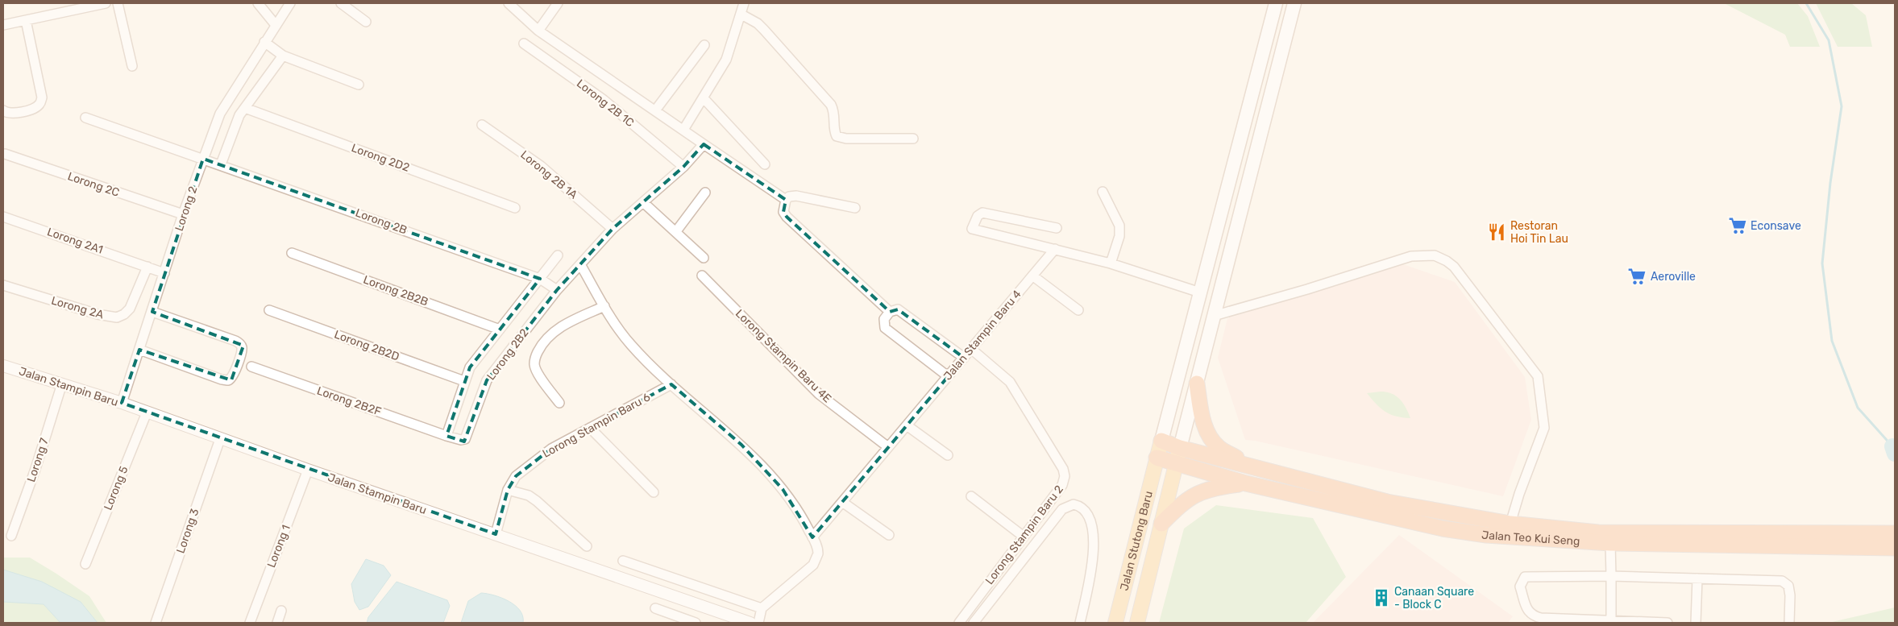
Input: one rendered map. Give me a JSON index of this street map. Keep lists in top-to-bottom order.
{
  "streets": {
    "highway": ["Jalan Teo Kui Seng"],
    "main road": ["Jalan Stutong Baru"],
    "street": [
      "Lorong 2B 1C",
      "Lorong 2D2",
      "Lorong 2B 1A",
      "Lorong 2C",
      "Lorong 2",
      "Lorong 2B",
      "Lorong 2A1",
      "Lorong 2B2B",
      "Lorong 2A",
      "Jalan Stampin Baru 4",
      "Lorong 2B2D",
      "Lorong 2B2",
      "Lorong Stampin Baru 4E",
      "Jalan Stampin Baru",
      "Lorong 2B2F",
      "Lorong Stampin Baru 6",
      "Lorong 7",
      "Lorong 5",
      "Lorong 3",
      "Lorong Stampin Baru 2",
      "Lorong 1"
    ]
  },
  "crossings": [
    ["Lorong 2B 1C", "Lorong 2B2"],
    ["Lorong 2B 1A", "Lorong 2B2"],
    ["Lorong 2C", "Lorong 2"],
    ["Lorong 2", "Lorong 2B"],
    ["Lorong 2", "Lorong 2A1"],
    ["Lorong 2", "Jalan Stampin Baru"],
    ["Lorong 2B", "Lorong 2B2"],
    ["Lorong 2A1", "Lorong 2A"],
    ["Jalan Stampin Baru 4", "Lorong Stampin Baru 4E"],
    ["Jalan Stampin Baru 4", "Lorong Stampin Baru 2"],
    ["Lorong 2B2", "Lorong 2B2F"],
    ["Jalan Stampin Baru", "Lorong Stampin Baru 6"],
    ["Jalan Stampin Baru", "Lorong 7"],
    ["Jalan Stampin Baru", "Lorong 5"],
    ["Jalan Stampin Baru", "Lorong 3"],
    ["Jalan Stampin Baru", "Lorong 1"],
    ["Jalan Teo Kui Seng", "Jalan Stutong Baru"]
  ],
  "places": {
    "supermarket": ["Econsave", "Aeroville"],
    "restaurant": ["Restoran Hoi Tin Lau"],
    "building": ["Canaan Square - Block C"]
  }
}
